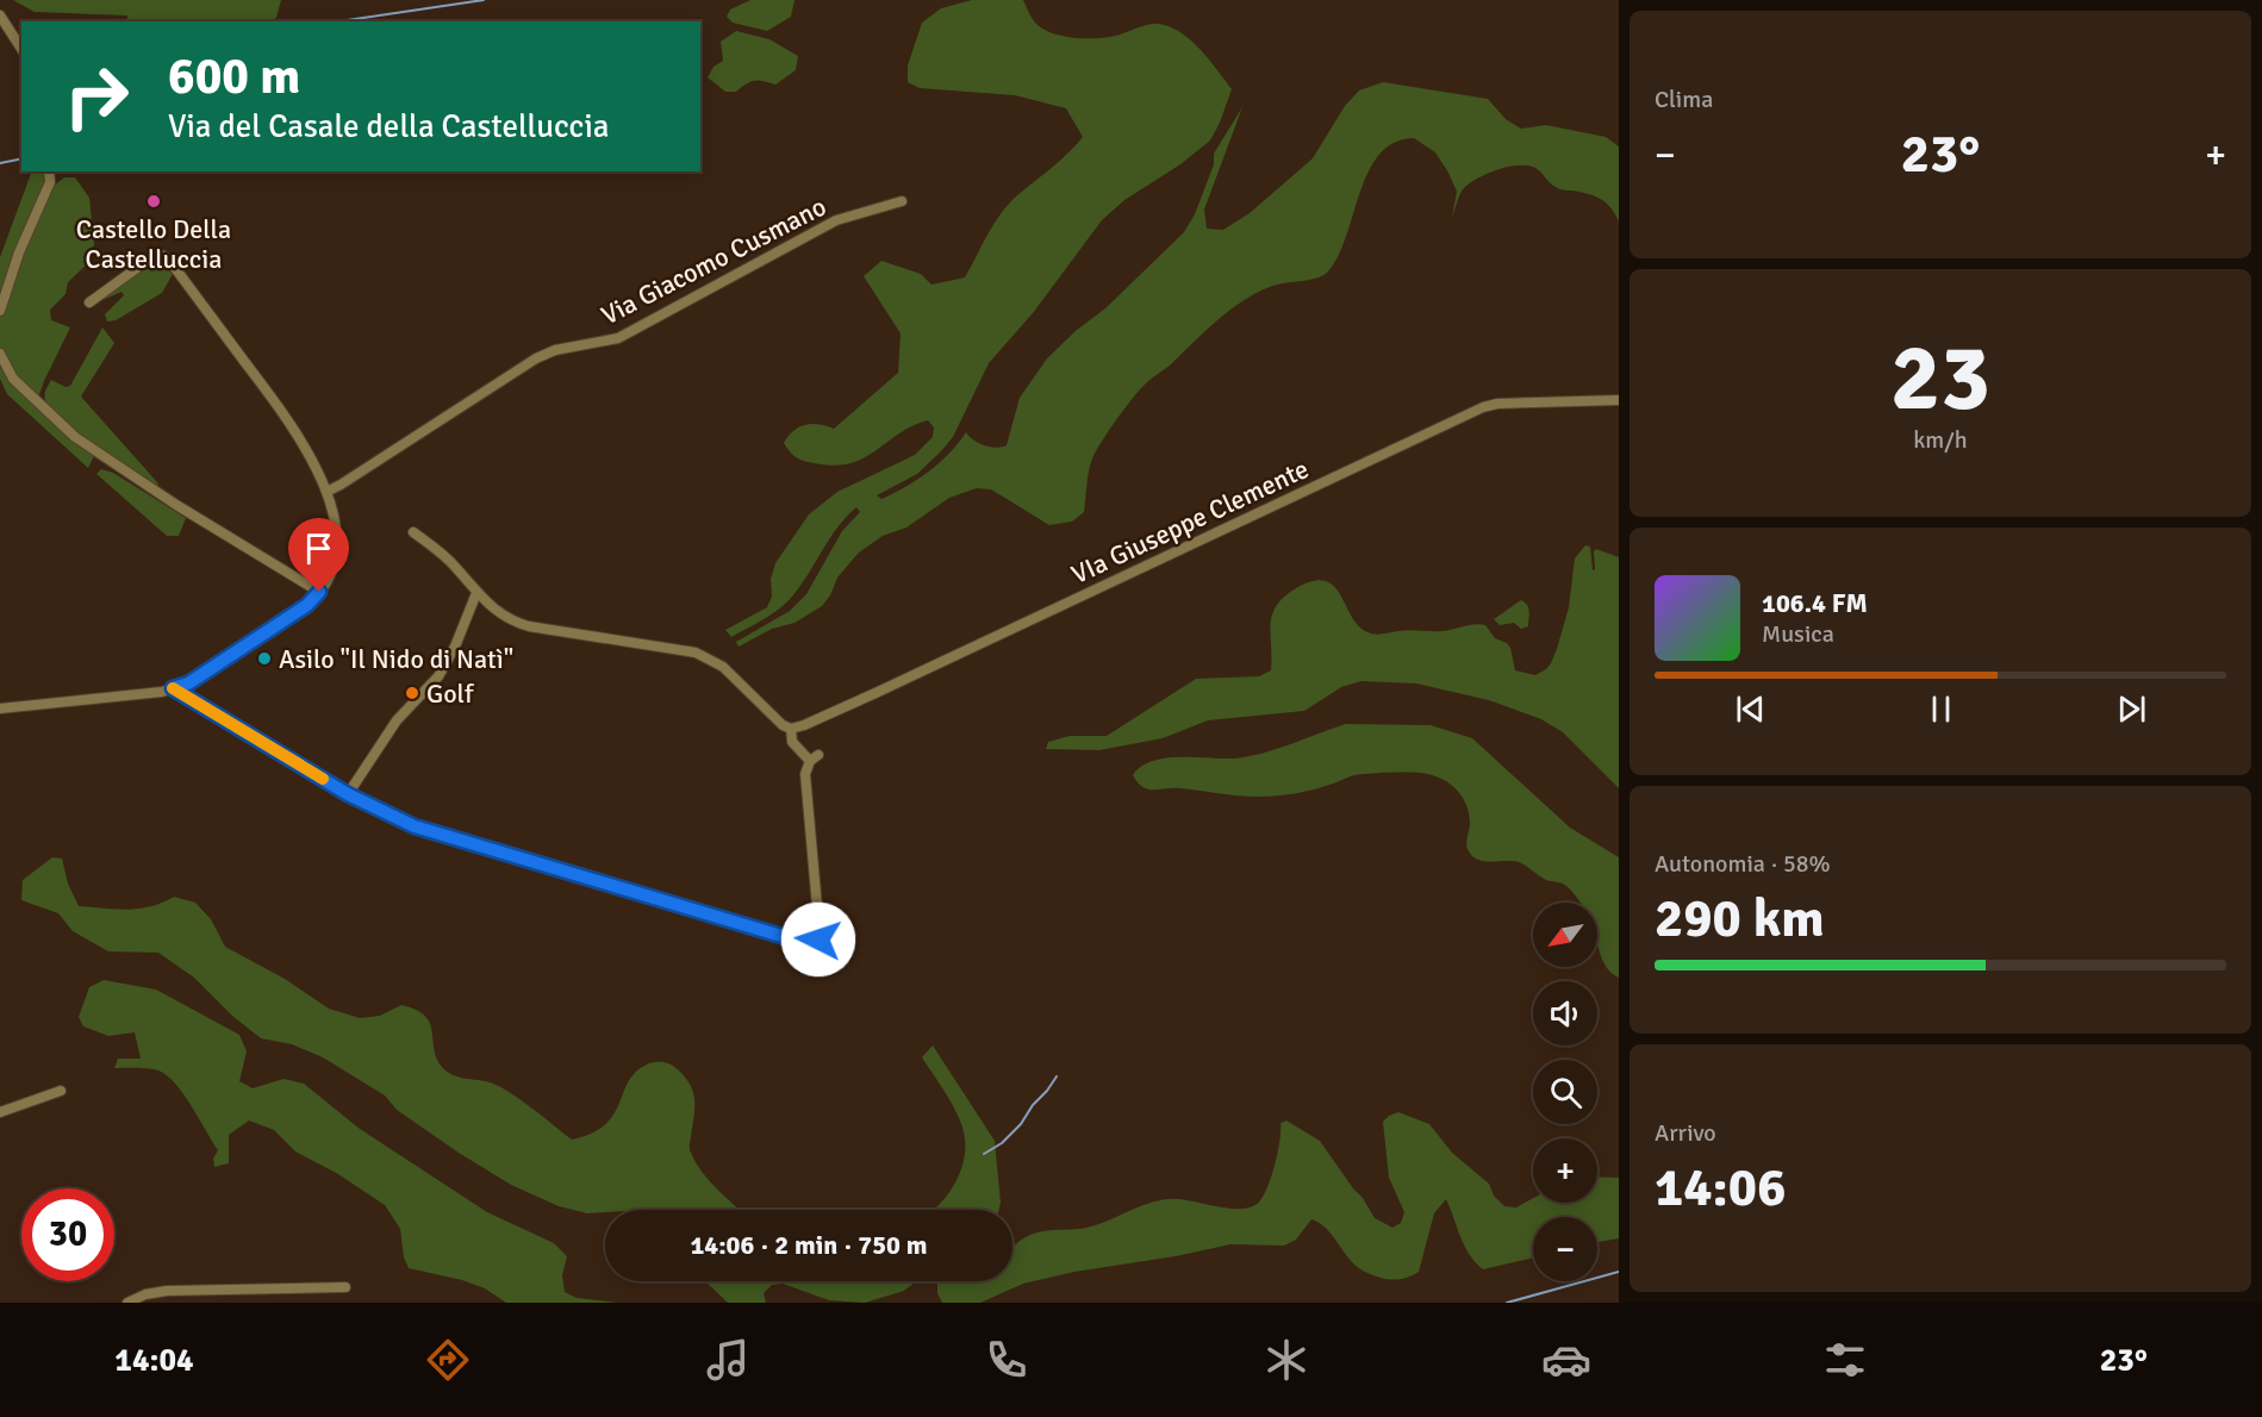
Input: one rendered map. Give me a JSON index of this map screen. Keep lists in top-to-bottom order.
{
  "streets": {
    "street": ["Via Giacomo Cusmano", "VIa Giuseppe Clemente"]
  },
  "places": ["Castello Della Castelluccia", "Asilo \"Il Nido di Natì\"", "Golf"],
  "north": "bottom left",
  "page": {
    "tile": [
      "Clima",
      ["23", "km/h"],
      ["Autonomia · 58%", "290 km"],
      ["Arrivo", "14:06"]
    ],
    "turn": ["600 m", "Via del Casale della Castelluccia"],
    "heat": ["−", "23°", "+"],
    "song": ["106.4 FM", "Musica"],
    "map_buttons": ["+", "−"],
    "limit": "30",
    "trip": "14:06 · 2 min · 750 m",
    "tabs": ["14:04", "23°"]
  }
}
